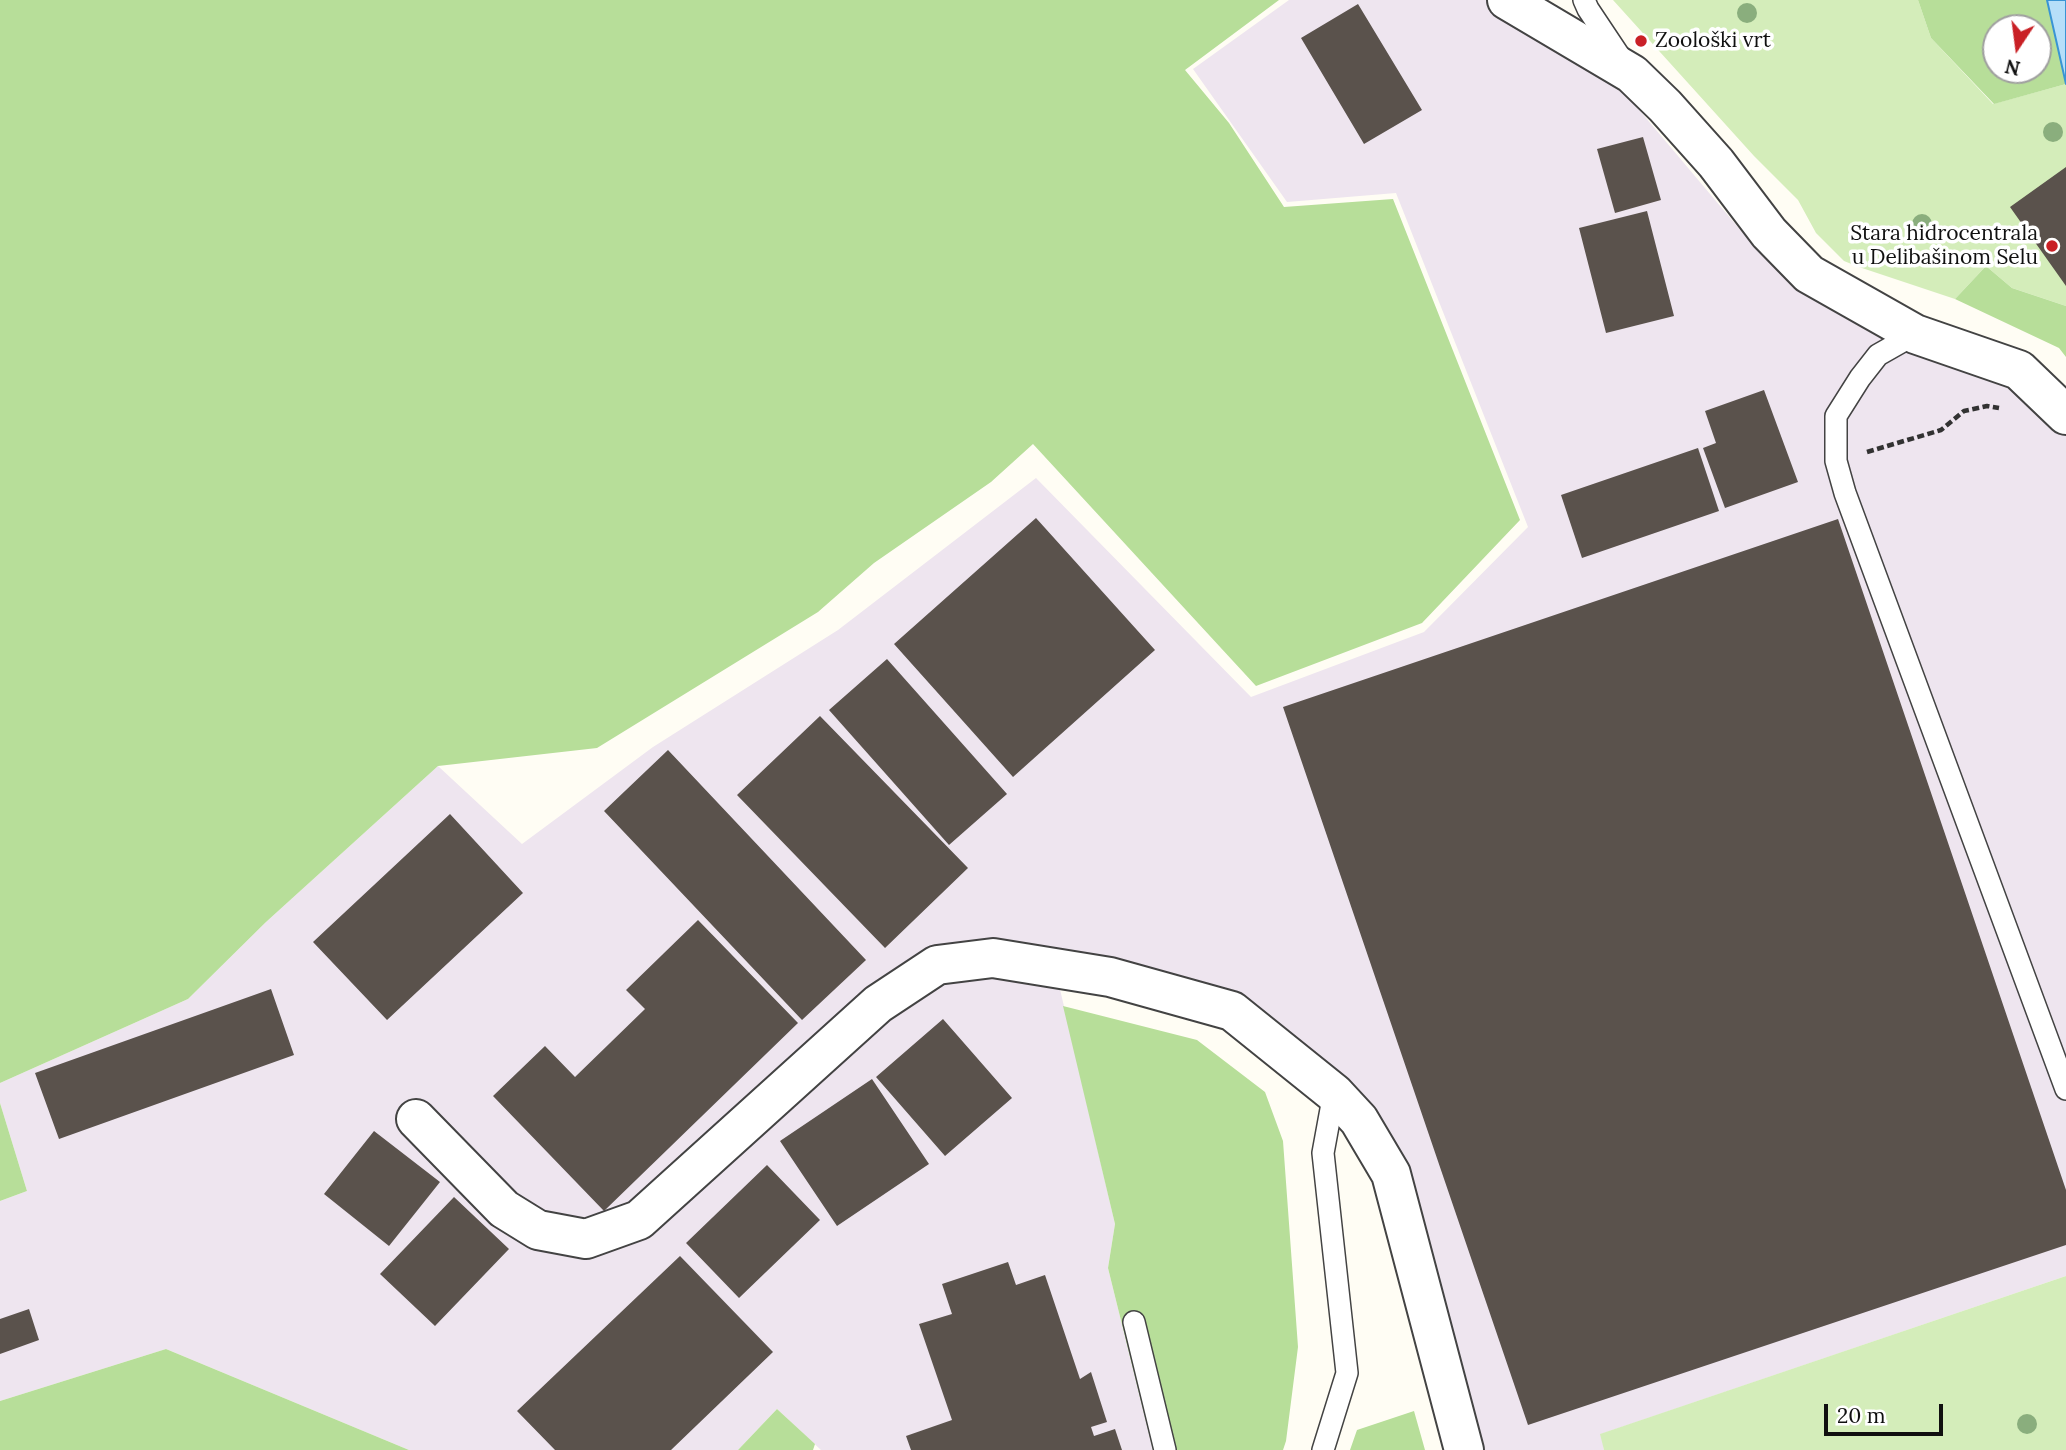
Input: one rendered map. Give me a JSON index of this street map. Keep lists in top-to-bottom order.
{
  "places": ["Zoološki vrt", "Stara hidrocentrala u Delibašinom Selu"],
  "scale_bar": "20 m",
  "north": "bottom"
}
